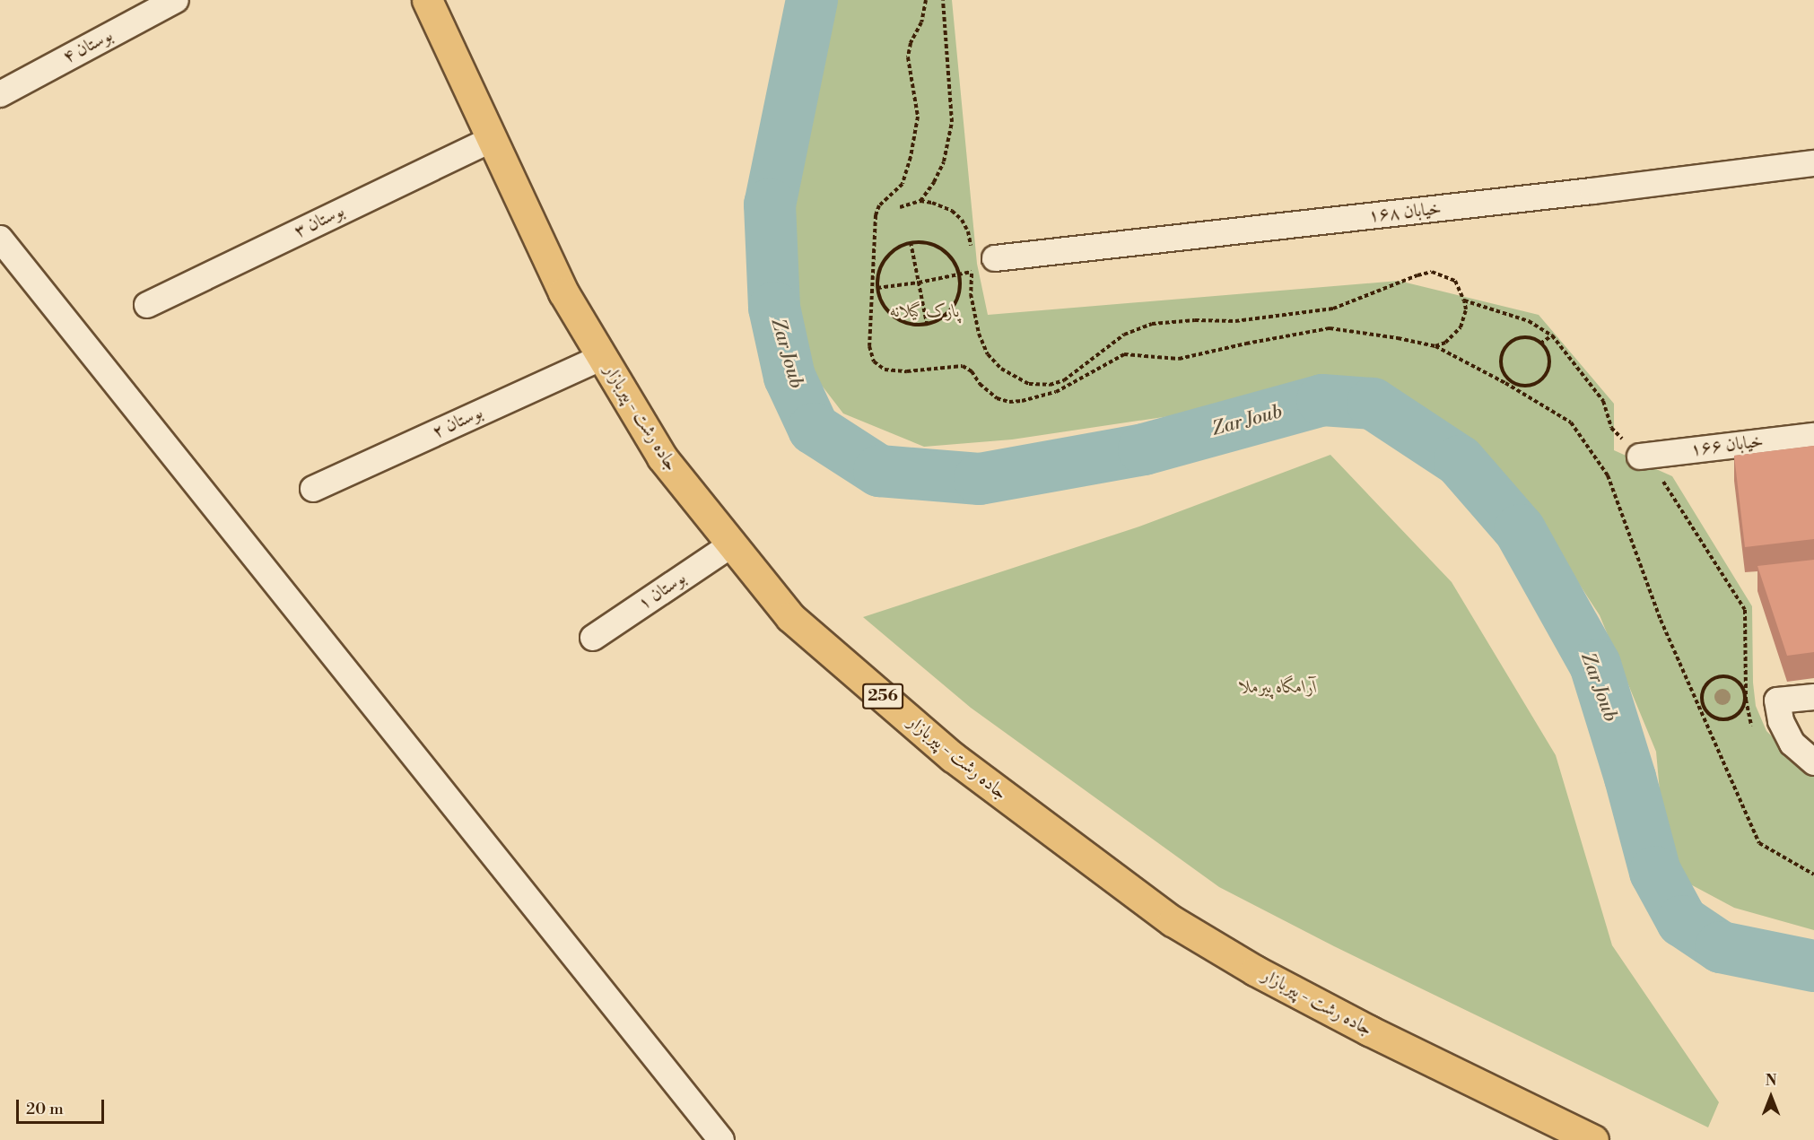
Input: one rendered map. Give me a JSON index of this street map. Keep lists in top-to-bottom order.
{
  "streets": {
    "main road": ["جاده رشت - پیربازار", "256"],
    "street": [
      "بوستان ۴",
      "خیابان ۱۶۸",
      "بوستان ۳",
      "بوستان ۲",
      "خیابان ۱۶۶",
      "بوستان ۱"
    ]
  },
  "crossings": [
    ["بوستان ۳", "جاده رشت - پیربازار"],
    ["جاده رشت - پیربازار", "بوستان ۲"],
    ["جاده رشت - پیربازار", "بوستان ۱"]
  ],
  "water": ["Zar Joub"],
  "parks": ["پارک گیلانه", "آرامگاه پیرملا"],
  "scale_bar": "20 m",
  "north": "top"
}
